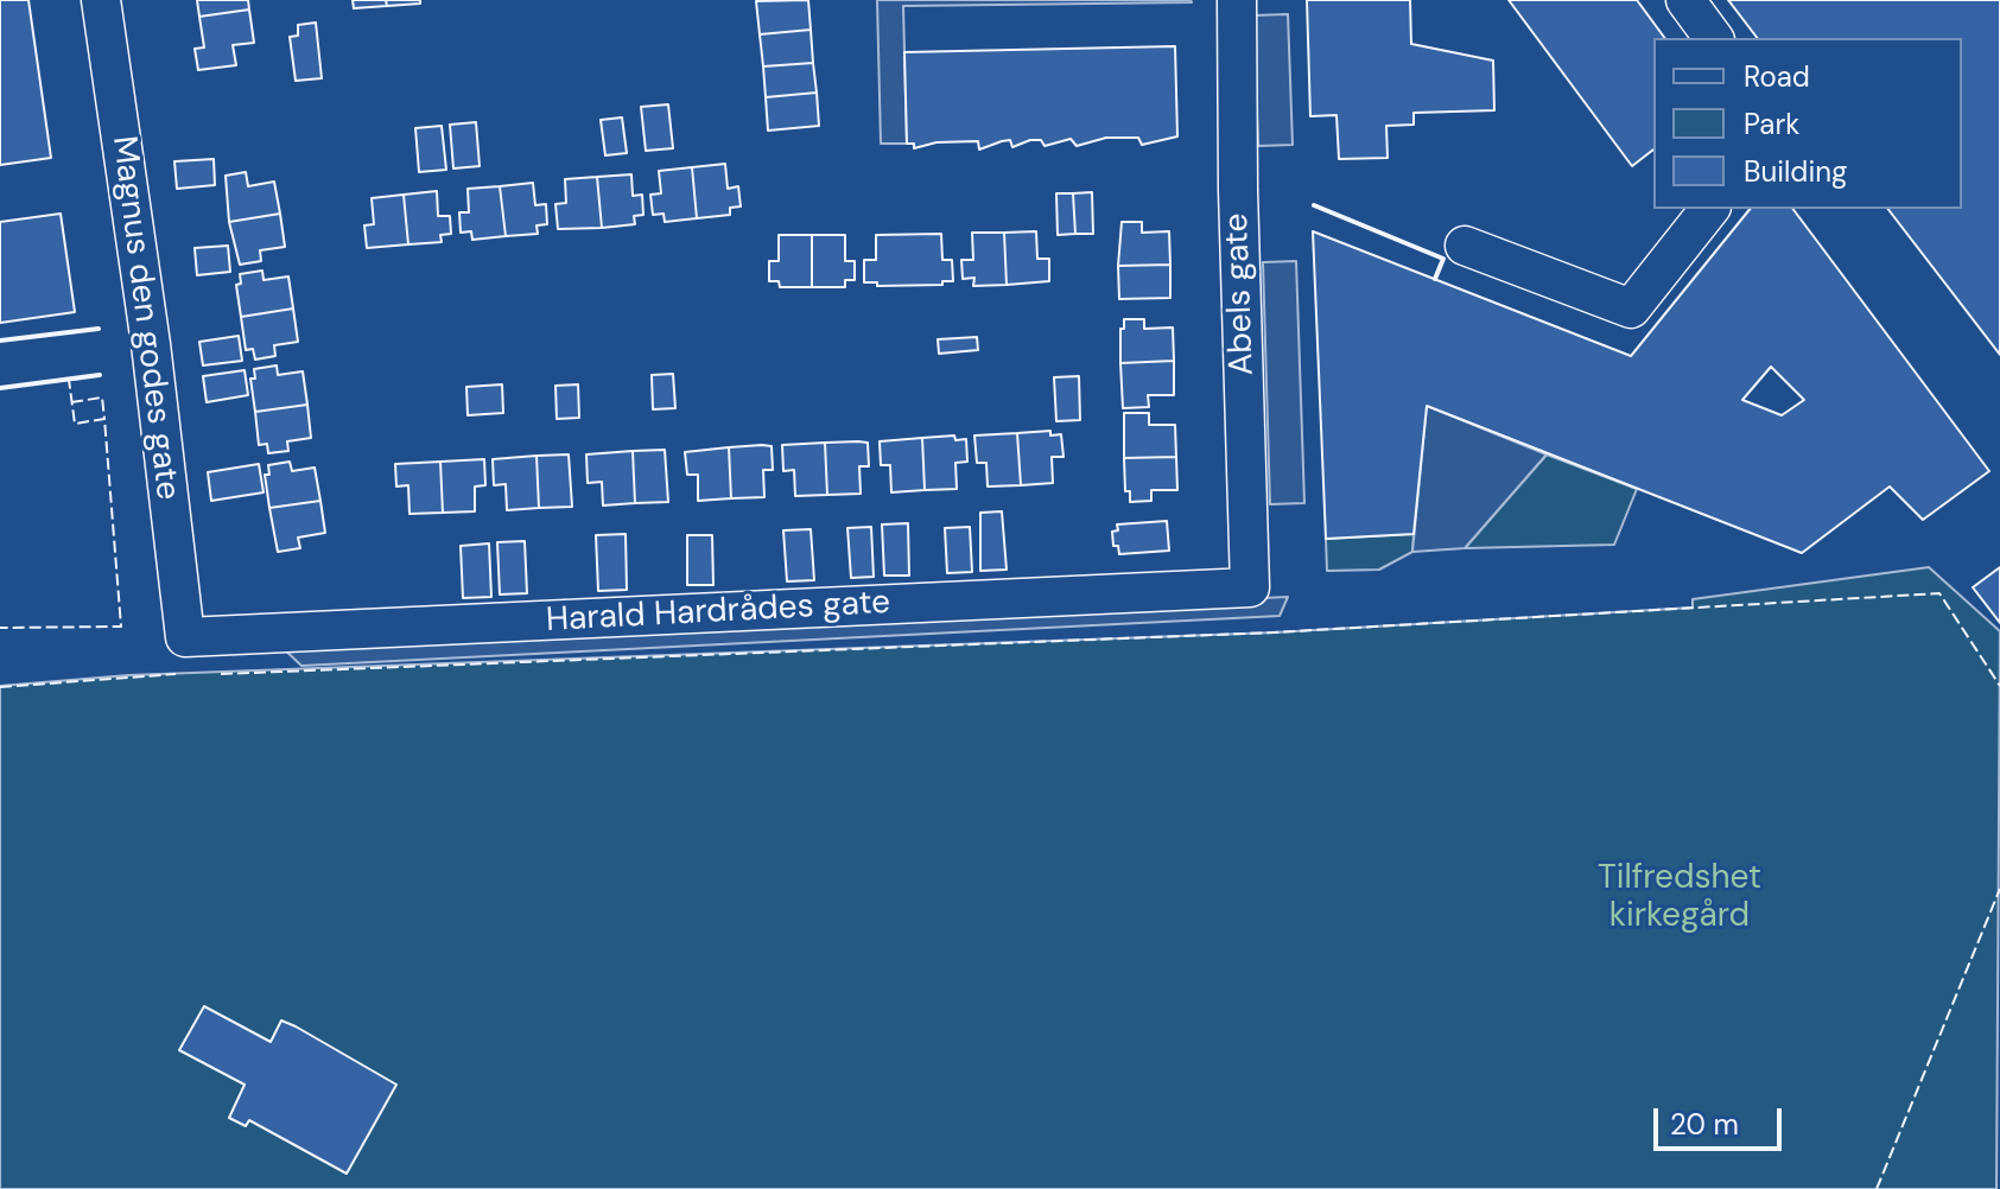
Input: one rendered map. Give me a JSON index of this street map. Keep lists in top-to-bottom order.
{
  "streets": {
    "street": ["Abels gate", "Magnus den godes gate", "Harald Hardrådes gate"]
  },
  "crossings": [
    ["Abels gate", "Harald Hardrådes gate"],
    ["Magnus den godes gate", "Harald Hardrådes gate"]
  ],
  "parks": ["Tilfredshet kirkegård"],
  "legend": ["Road", "Park", "Building"],
  "scale_bar": "20 m"
}
